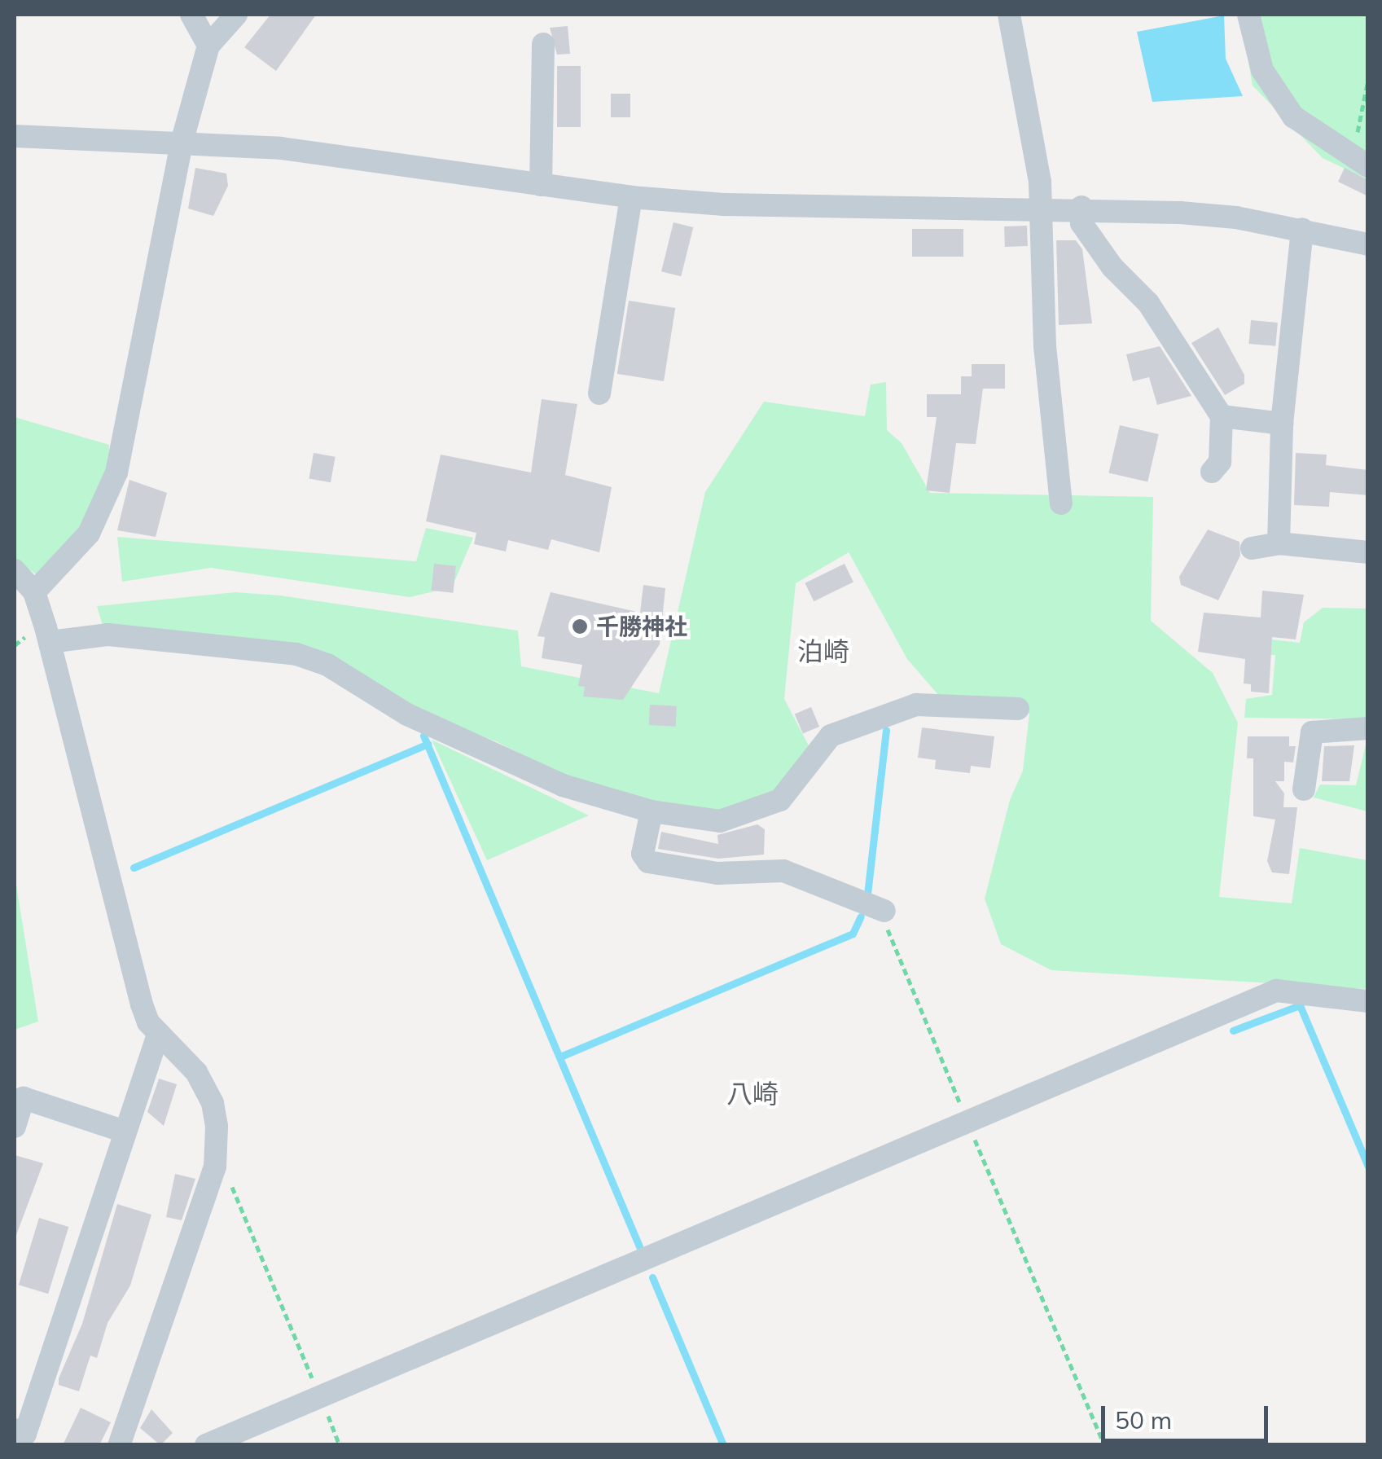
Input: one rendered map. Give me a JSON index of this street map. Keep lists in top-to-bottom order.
{
  "districts": ["泊崎", "八崎"],
  "places": ["千勝神社"],
  "scale_bar": "50 m"
}
